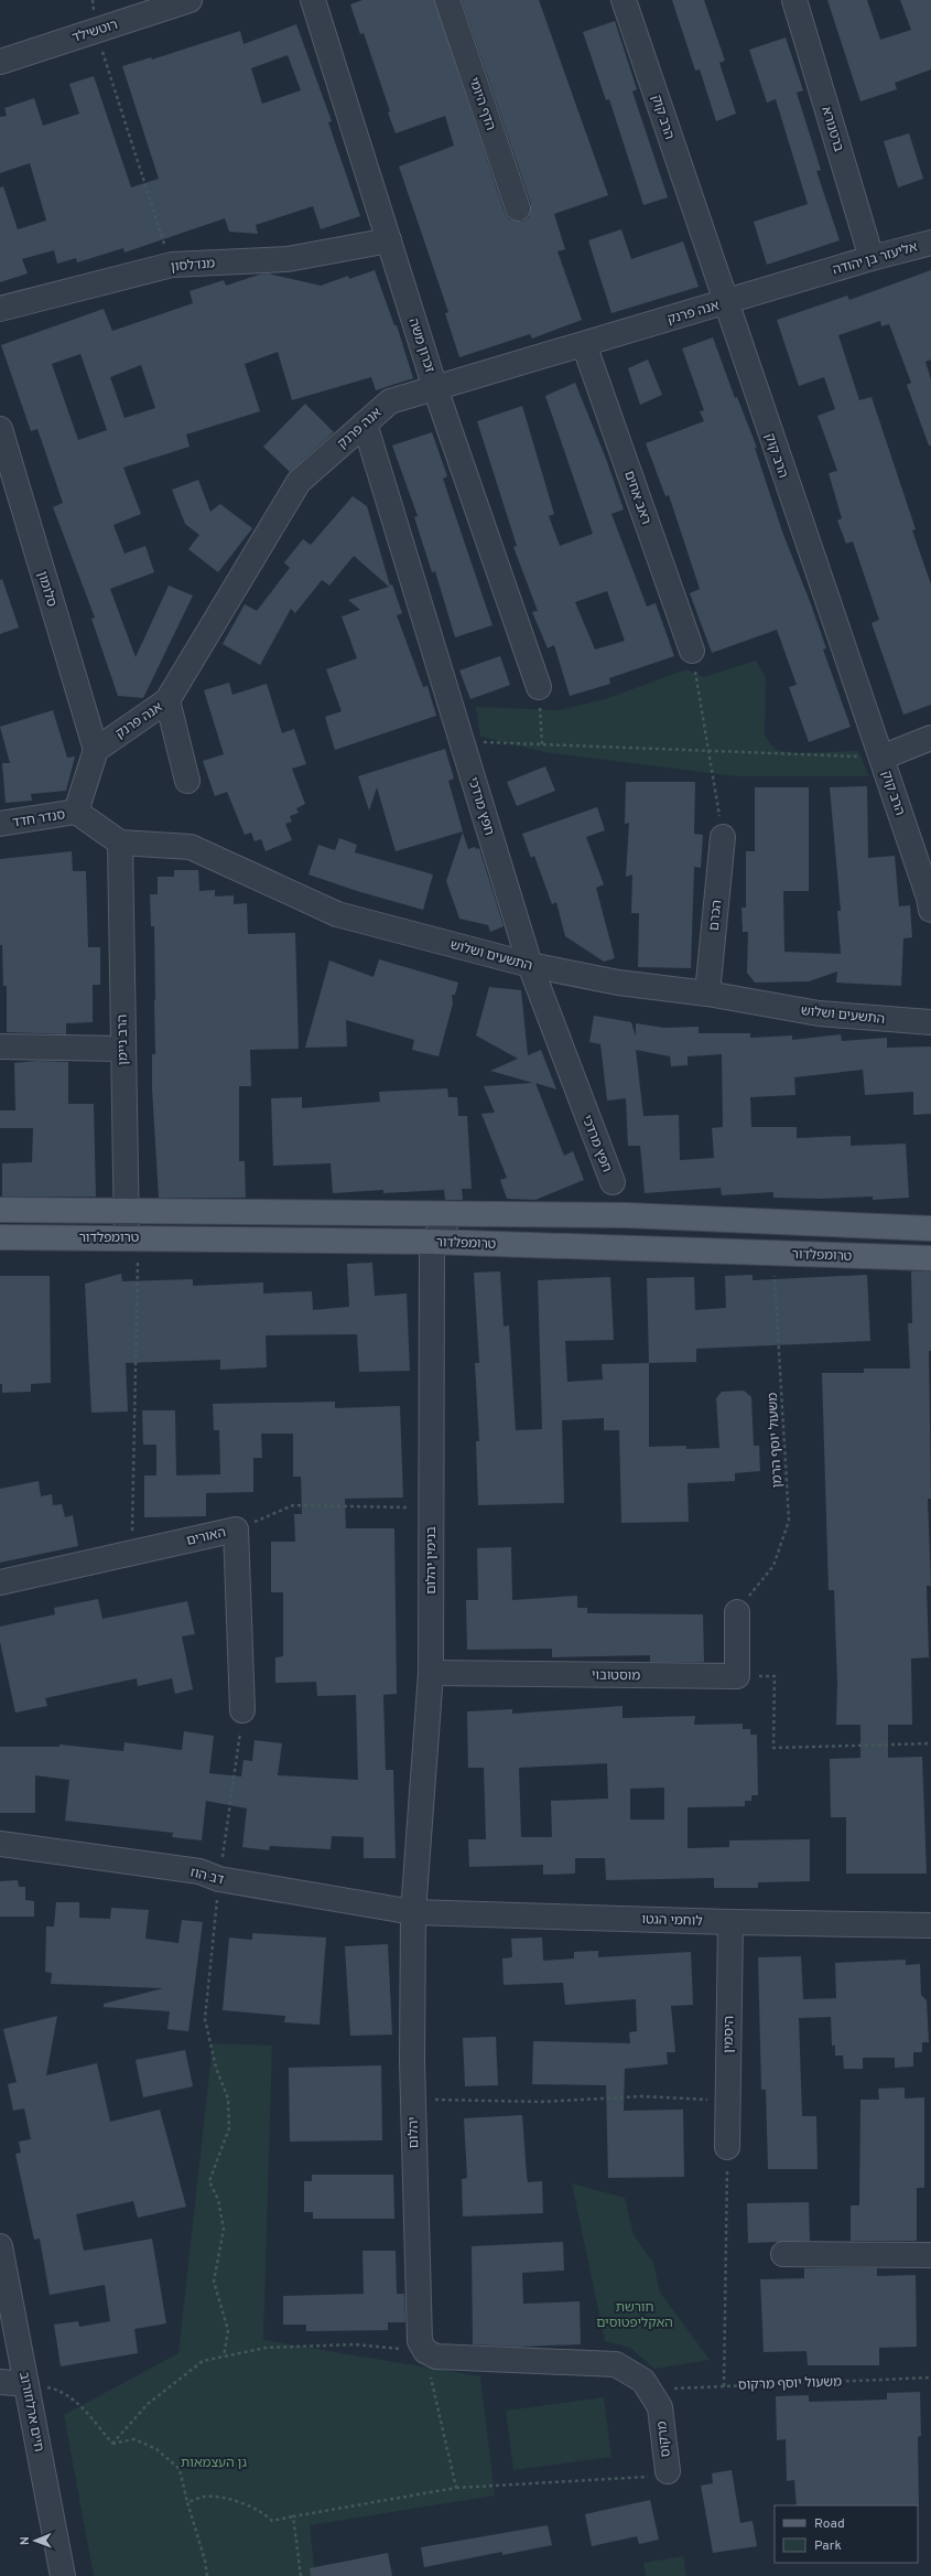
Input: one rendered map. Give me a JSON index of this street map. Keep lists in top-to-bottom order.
{
  "streets": {
    "main road": ["טרומפלדור"],
    "street": [
      "רוטשילד",
      "הדף היומי",
      "הרב קוק",
      "ברטנורא",
      "אליעזר בן יהודה",
      "מנדלסון",
      "אנה פרנק",
      "זכרון משה",
      "ראב אחים",
      "סלומון",
      "חפץ מרדכי",
      "סנדר חדד",
      "הכרם",
      "התשעים ושלוש",
      "הרב ניימן",
      "האורים",
      "בנימין יהלום",
      "מוסטובוי",
      "דב הוז",
      "לוחמי הגטו",
      "היסמין",
      "יהלום",
      "חיים ארלוזורוב",
      "מרקוס"
    ],
    "path": ["משעול יוסף הרמן", "משעול יוסף מרקוס"]
  },
  "crossings": [
    ["הרב קוק", "אנה פרנק"],
    ["ברטנורא", "אליעזר בן יהודה"],
    ["אליעזר בן יהודה", "אנה פרנק"],
    ["מנדלסון", "זכרון משה"],
    ["אנה פרנק", "זכרון משה"],
    ["אנה פרנק", "ראב אחים"],
    ["אנה פרנק", "סלומון"],
    ["אנה פרנק", "חפץ מרדכי"],
    ["חפץ מרדכי", "התשעים ושלוש"],
    ["הכרם", "התשעים ושלוש"],
    ["התשעים ושלוש", "הרב ניימן"],
    ["הרב ניימן", "טרומפלדור"],
    ["טרומפלדור", "משעול יוסף הרמן"],
    ["טרומפלדור", "בנימין יהלום"],
    ["משעול יוסף הרמן", "מוסטובוי"],
    ["בנימין יהלום", "מוסטובוי"],
    ["בנימין יהלום", "דב הוז"],
    ["בנימין יהלום", "לוחמי הגטו"],
    ["בנימין יהלום", "יהלום"],
    ["דב הוז", "לוחמי הגטו"],
    ["דב הוז", "יהלום"],
    ["לוחמי הגטו", "היסמין"],
    ["לוחמי הגטו", "יהלום"],
    ["משעול יוסף מרקוס", "מרקוס"]
  ],
  "parks": ["חורשת האקליפטוסים", "גן העצמאות"],
  "legend": ["Road", "Park"],
  "north": "left"
}
